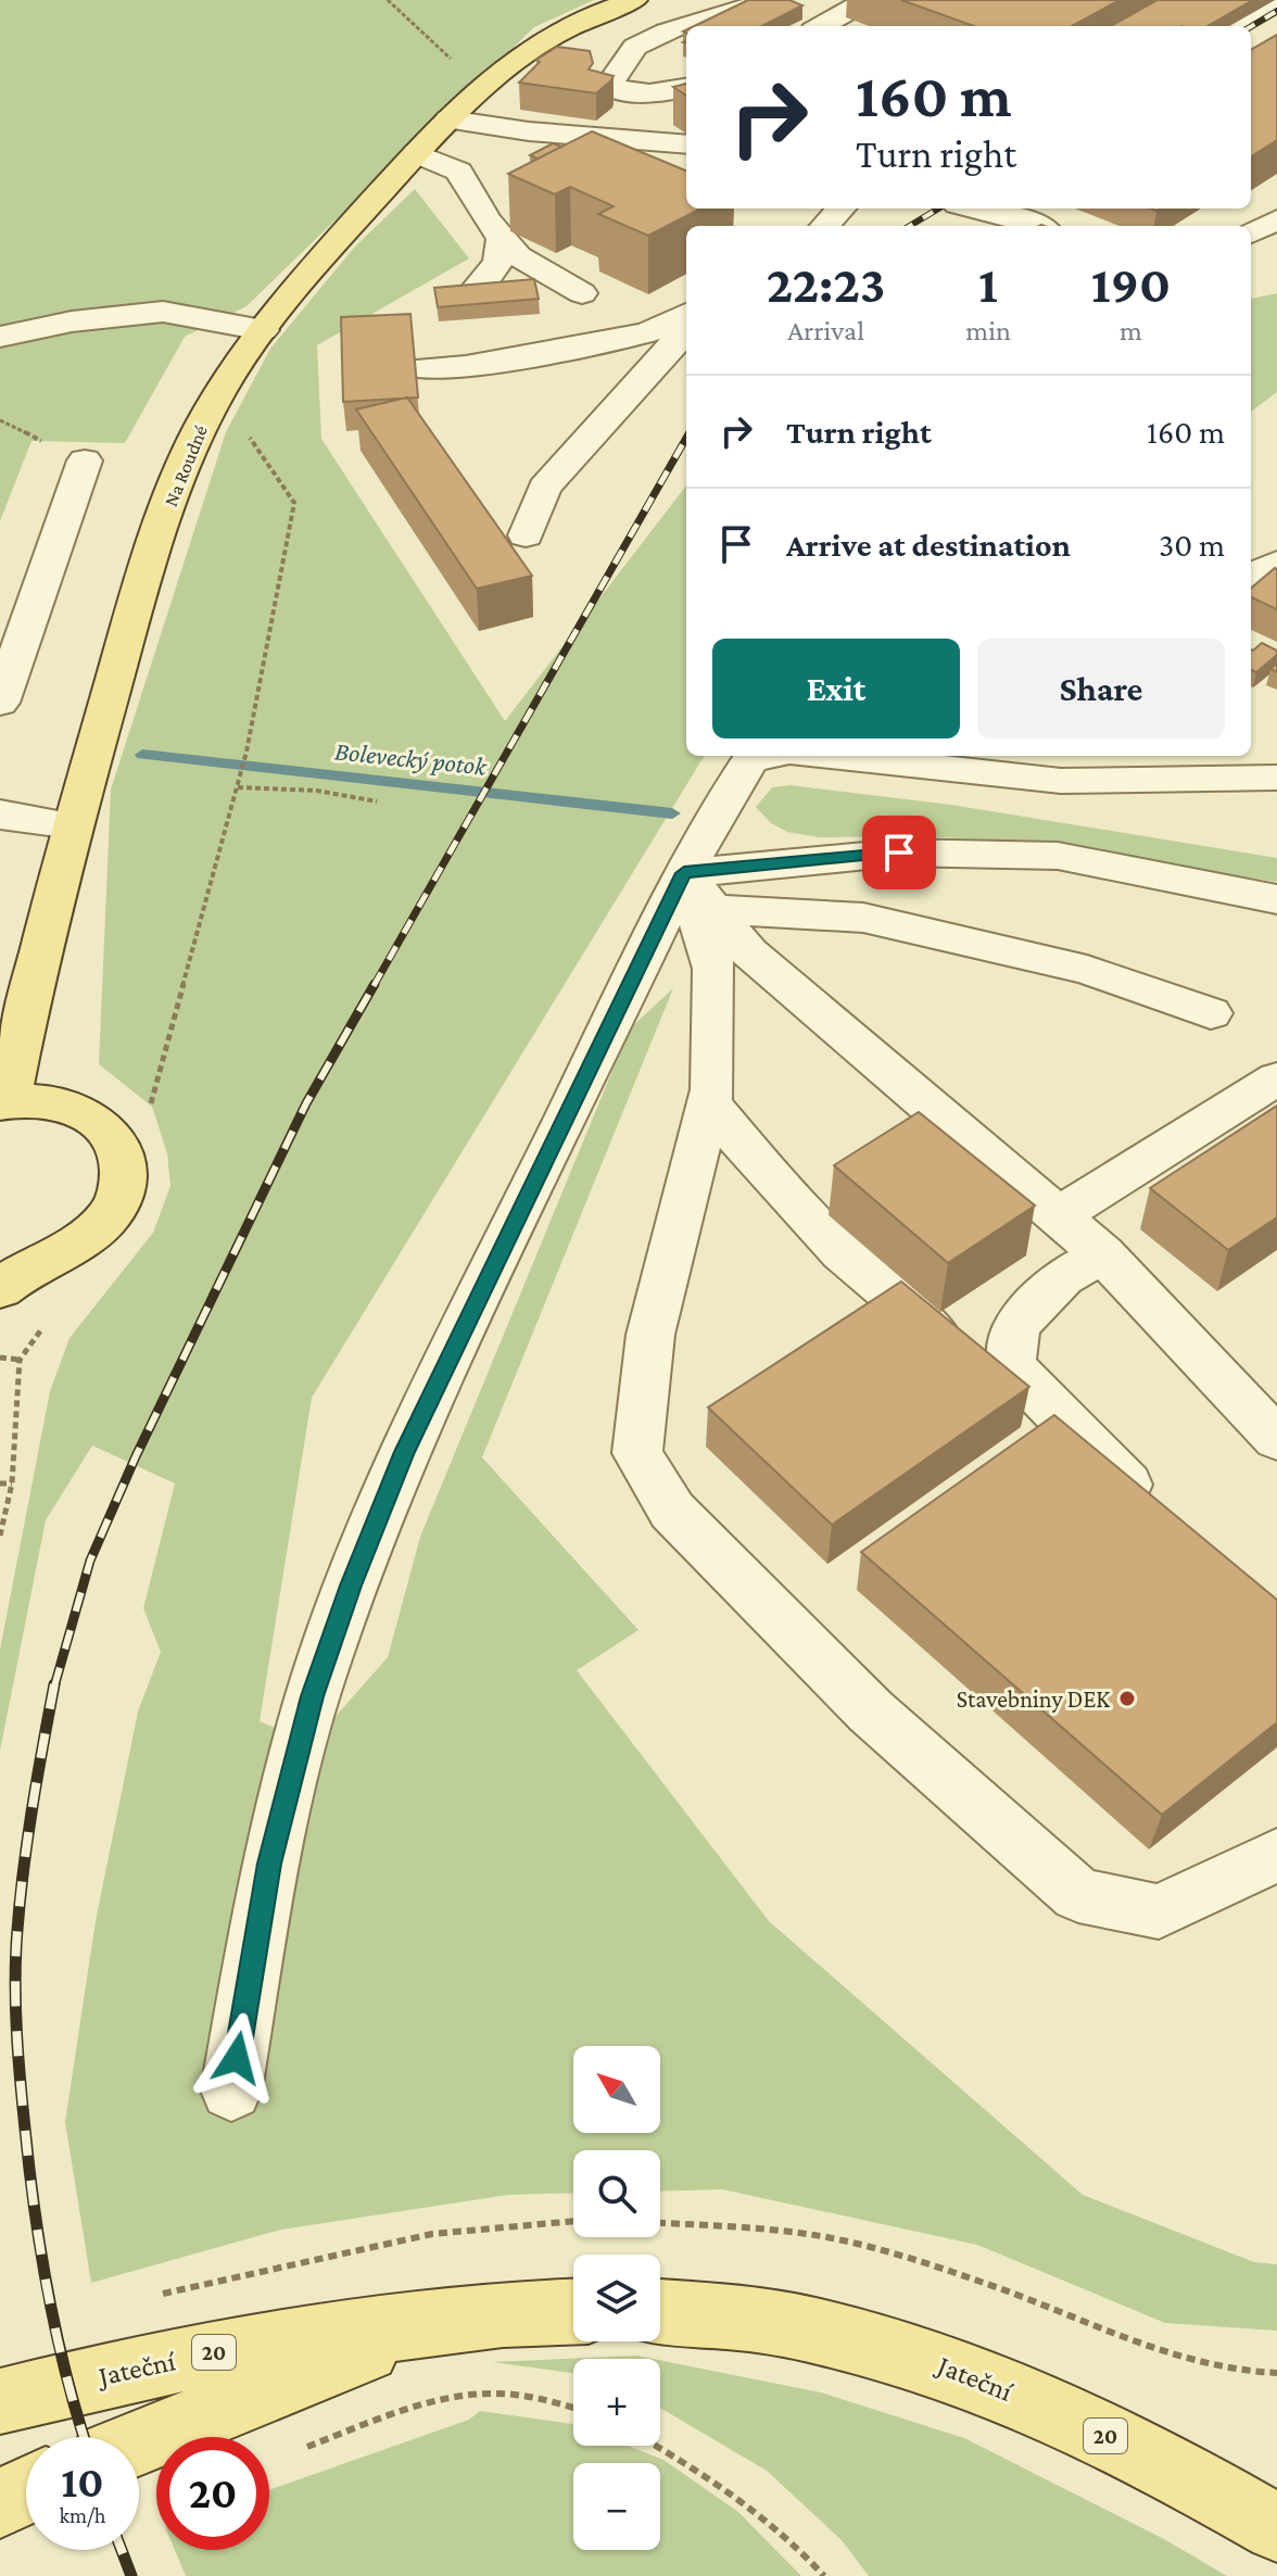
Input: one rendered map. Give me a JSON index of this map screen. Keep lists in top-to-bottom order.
{
  "streets": {
    "main road": ["Na Roudné", "20", "Jateční"]
  },
  "water": ["Bolevecký potok"],
  "places": ["Stavebniny DEK"],
  "north": "top left",
  "page": {
    "turn": ["160 m", "Turn right"],
    "eta": [
      "22:23",
      "Arrival",
      "1",
      "min",
      "190",
      "m"
    ],
    "list": [
      {
        "name": "Turn right",
        "value": "160 m"
      },
      {
        "name": "Arrive at destination",
        "value": "30 m"
      }
    ],
    "buttons": ["Exit", "Share"],
    "map_buttons": ["+", "−"],
    "speed": "10 km/h",
    "limit": "20"
  }
}
